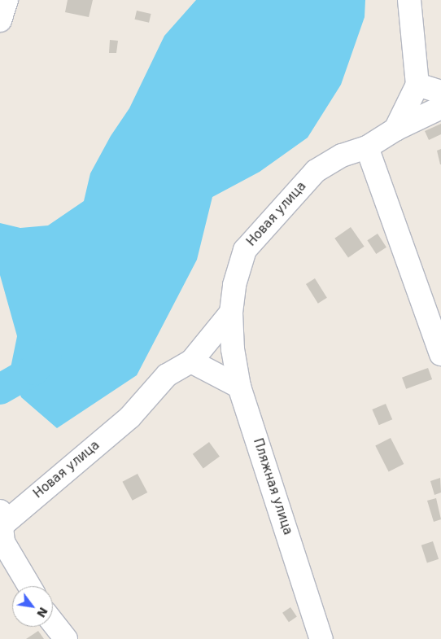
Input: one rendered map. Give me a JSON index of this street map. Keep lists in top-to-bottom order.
{
  "streets": {
    "street": ["Новая улица", "Пляжная улица"]
  },
  "crossings": [
    ["Новая улица", "Пляжная улица"]
  ],
  "north": "bottom right"
}
